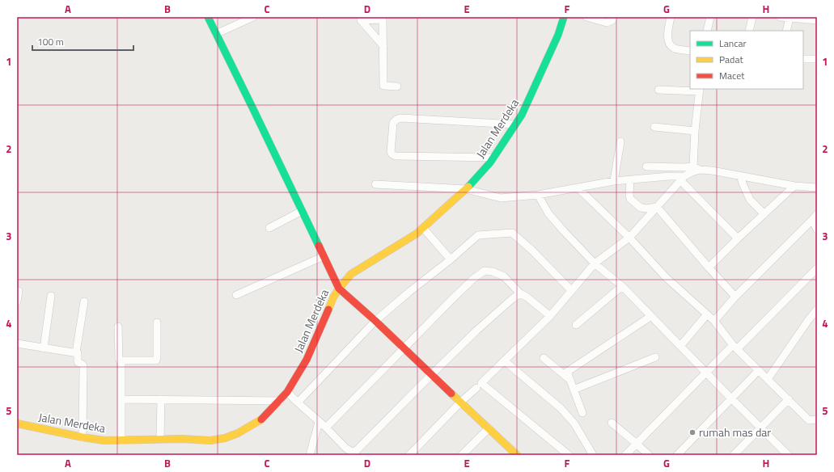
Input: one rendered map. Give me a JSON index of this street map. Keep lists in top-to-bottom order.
{
  "streets": {
    "street": ["Jalan Merdeka"]
  },
  "places": ["rumah mas dar"],
  "legend": ["Lancar", "Padat", "Macet"],
  "scale_bar": "100 m",
  "grid": {
    "columns": [
      "A",
      "B",
      "C",
      "D",
      "E",
      "F",
      "G",
      "H"
    ],
    "rows": [
      "1",
      "2",
      "3",
      "4",
      "5"
    ]
  }
}
